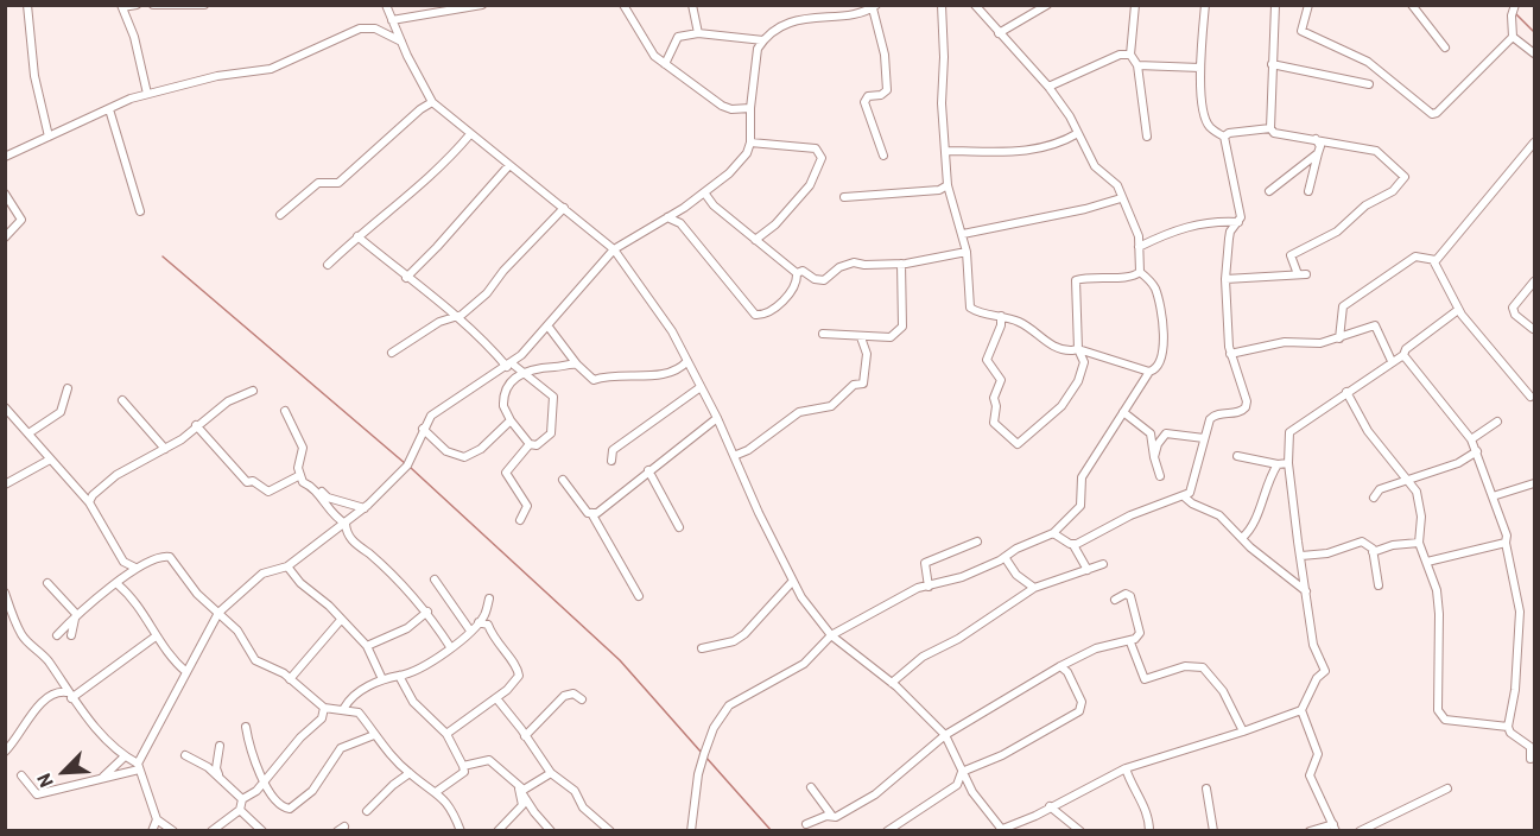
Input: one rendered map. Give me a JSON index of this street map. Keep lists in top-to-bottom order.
{
  "north": "bottom left"
}
